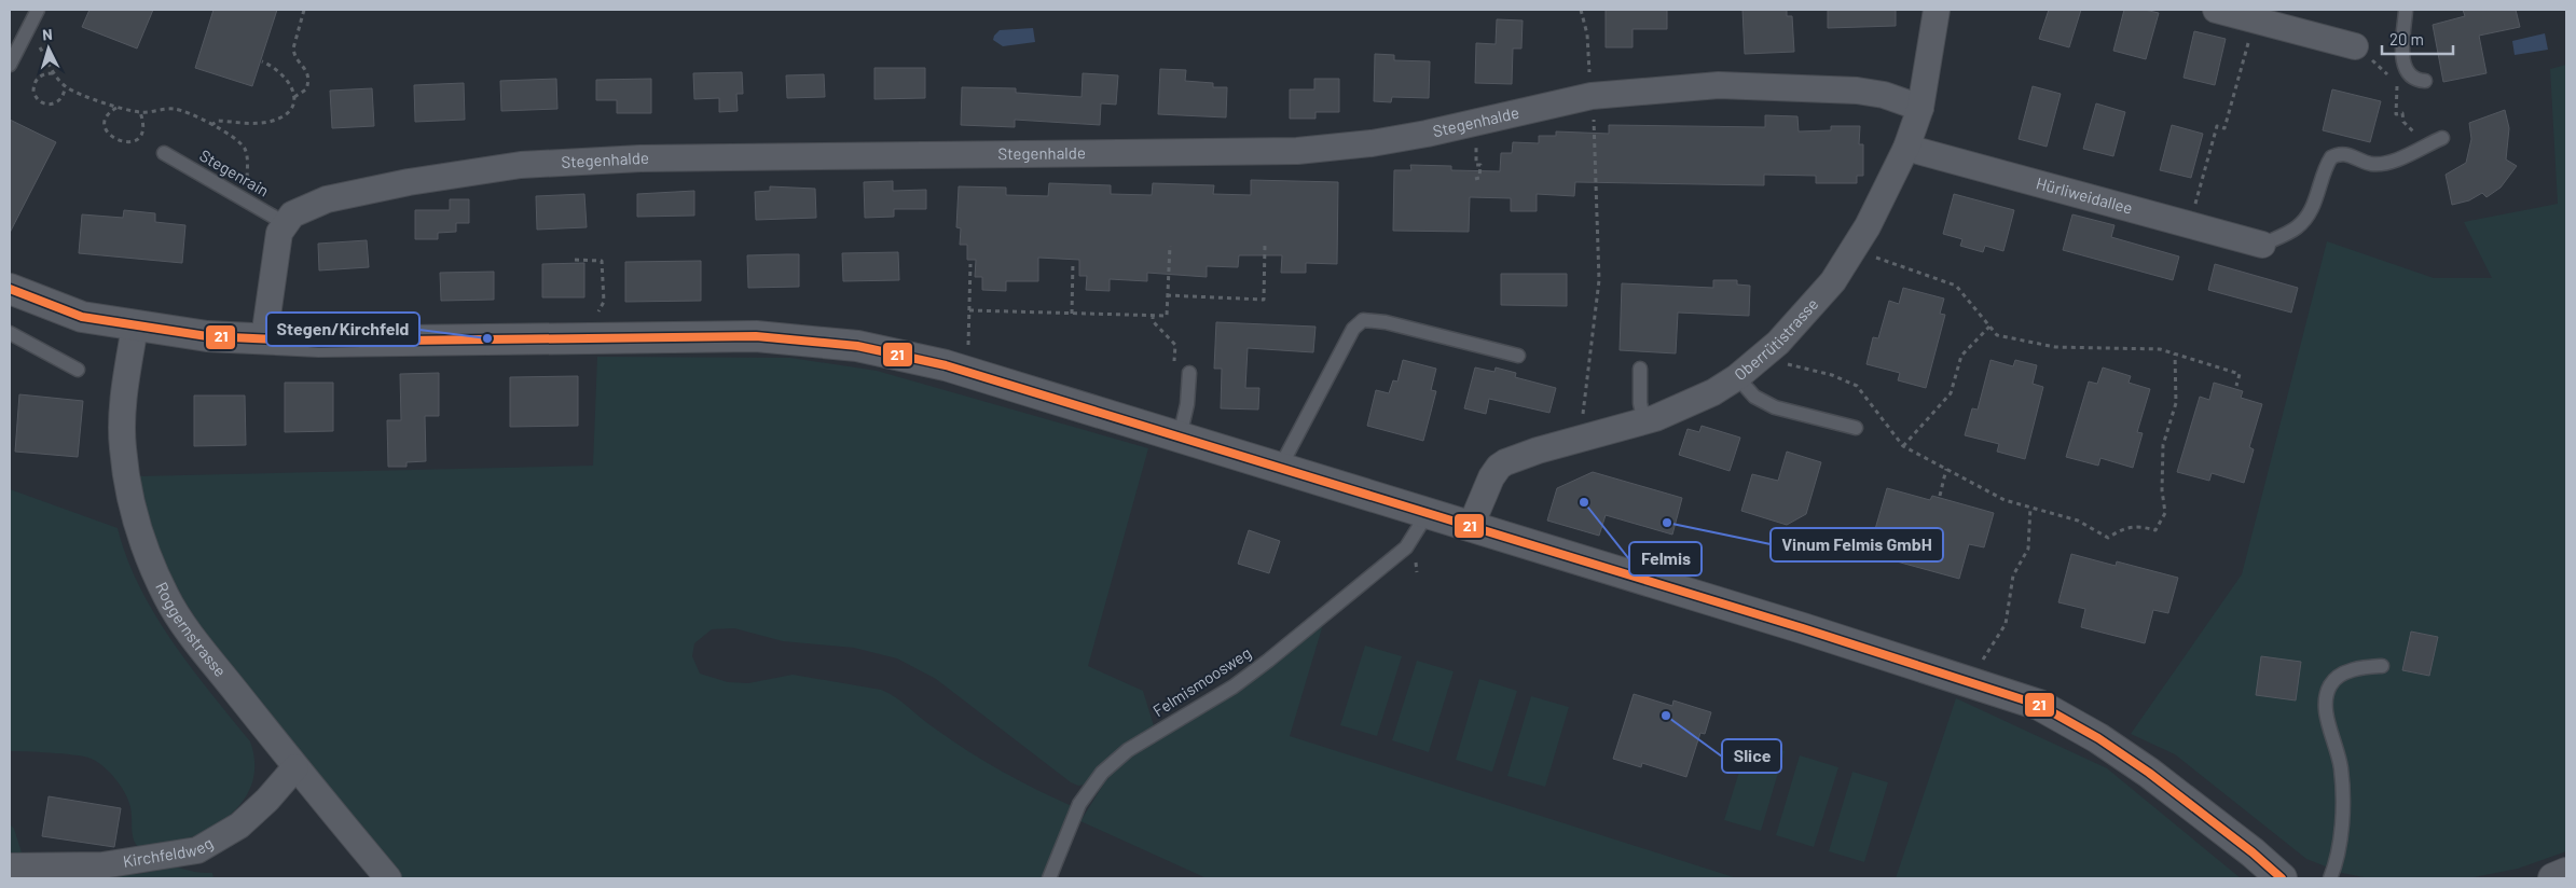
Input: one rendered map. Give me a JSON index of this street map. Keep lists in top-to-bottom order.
{
  "streets": {
    "street": [
      "Stegenhalde",
      "Hürliweidallee",
      "Oberrütistrasse",
      "Roggernstrasse",
      "Kirchfeldweg"
    ],
    "lane": ["Stegenrain", "Felmismoosweg"]
  },
  "crossings": [
    ["Stegenhalde", "Stegenrain"],
    ["Stegenhalde", "Oberrütistrasse"],
    ["Hürliweidallee", "Oberrütistrasse"],
    ["Roggernstrasse", "Kirchfeldweg"]
  ],
  "places": [
    "Stegen/Kirchfeld",
    "Felmis",
    "Vinum Felmis GmbH",
    "Slice"
  ],
  "lines": ["transit line 21"],
  "scale_bar": "20 m",
  "north": "top"
}
